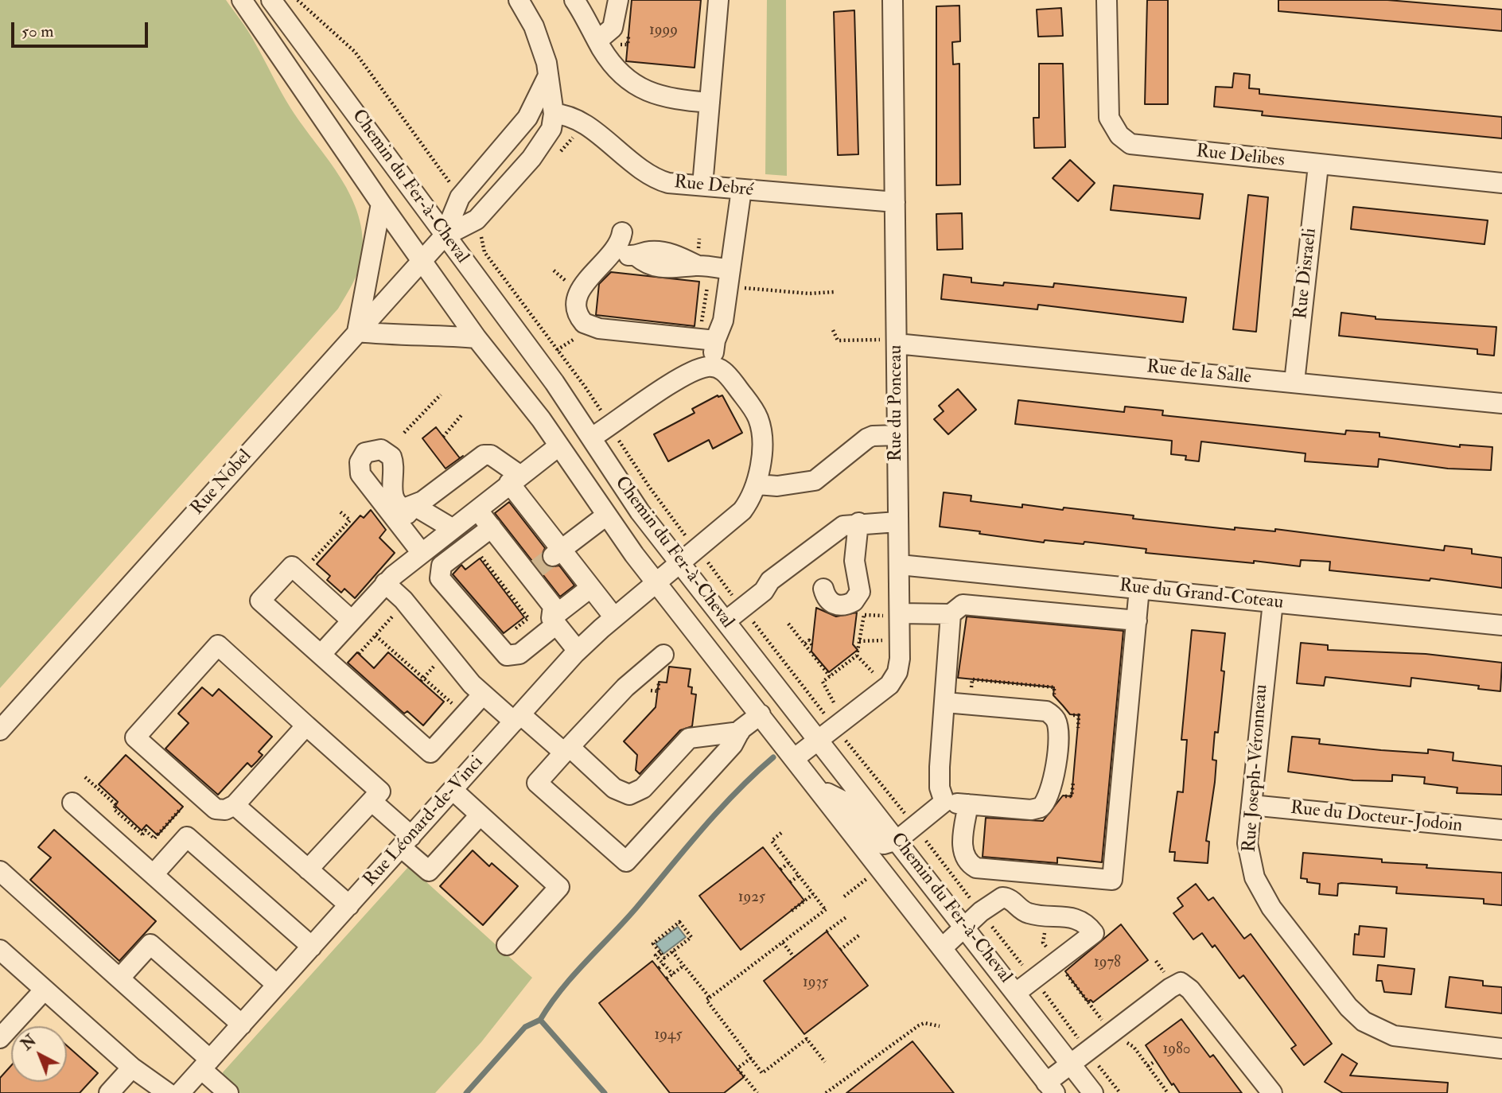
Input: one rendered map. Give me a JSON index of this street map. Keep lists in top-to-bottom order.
{
  "streets": {
    "street": [
      "Rue Delibes",
      "Chemin du Fer-à-Cheval",
      "Rue Debré",
      "Rue Disraeli",
      "Rue de la Salle",
      "Rue du Ponceau",
      "Rue Nobel",
      "Rue du Grand-Coteau",
      "Rue Joseph-Véronneau",
      "Rue du Docteur-Jodoin",
      "Rue Léonard-de-Vinci"
    ]
  },
  "crossings": [
    ["Rue Delibes", "Rue Disraeli"],
    ["Chemin du Fer-à-Cheval", "Rue du Ponceau"],
    ["Chemin du Fer-à-Cheval", "Rue Nobel"],
    ["Chemin du Fer-à-Cheval", "Rue Léonard-de-Vinci"],
    ["Rue Debré", "Rue du Ponceau"],
    ["Rue Debré", "Rue Nobel"],
    ["Rue Disraeli", "Rue de la Salle"],
    ["Rue de la Salle", "Rue du Ponceau"],
    ["Rue du Ponceau", "Rue du Grand-Coteau"],
    ["Rue du Grand-Coteau", "Rue Joseph-Véronneau"],
    ["Rue Joseph-Véronneau", "Rue du Docteur-Jodoin"]
  ],
  "house_numbers": [
    "1999",
    "1925",
    "1978",
    "1935",
    "1945",
    "1980"
  ],
  "scale_bar": "50 m",
  "north": "top left"
}
